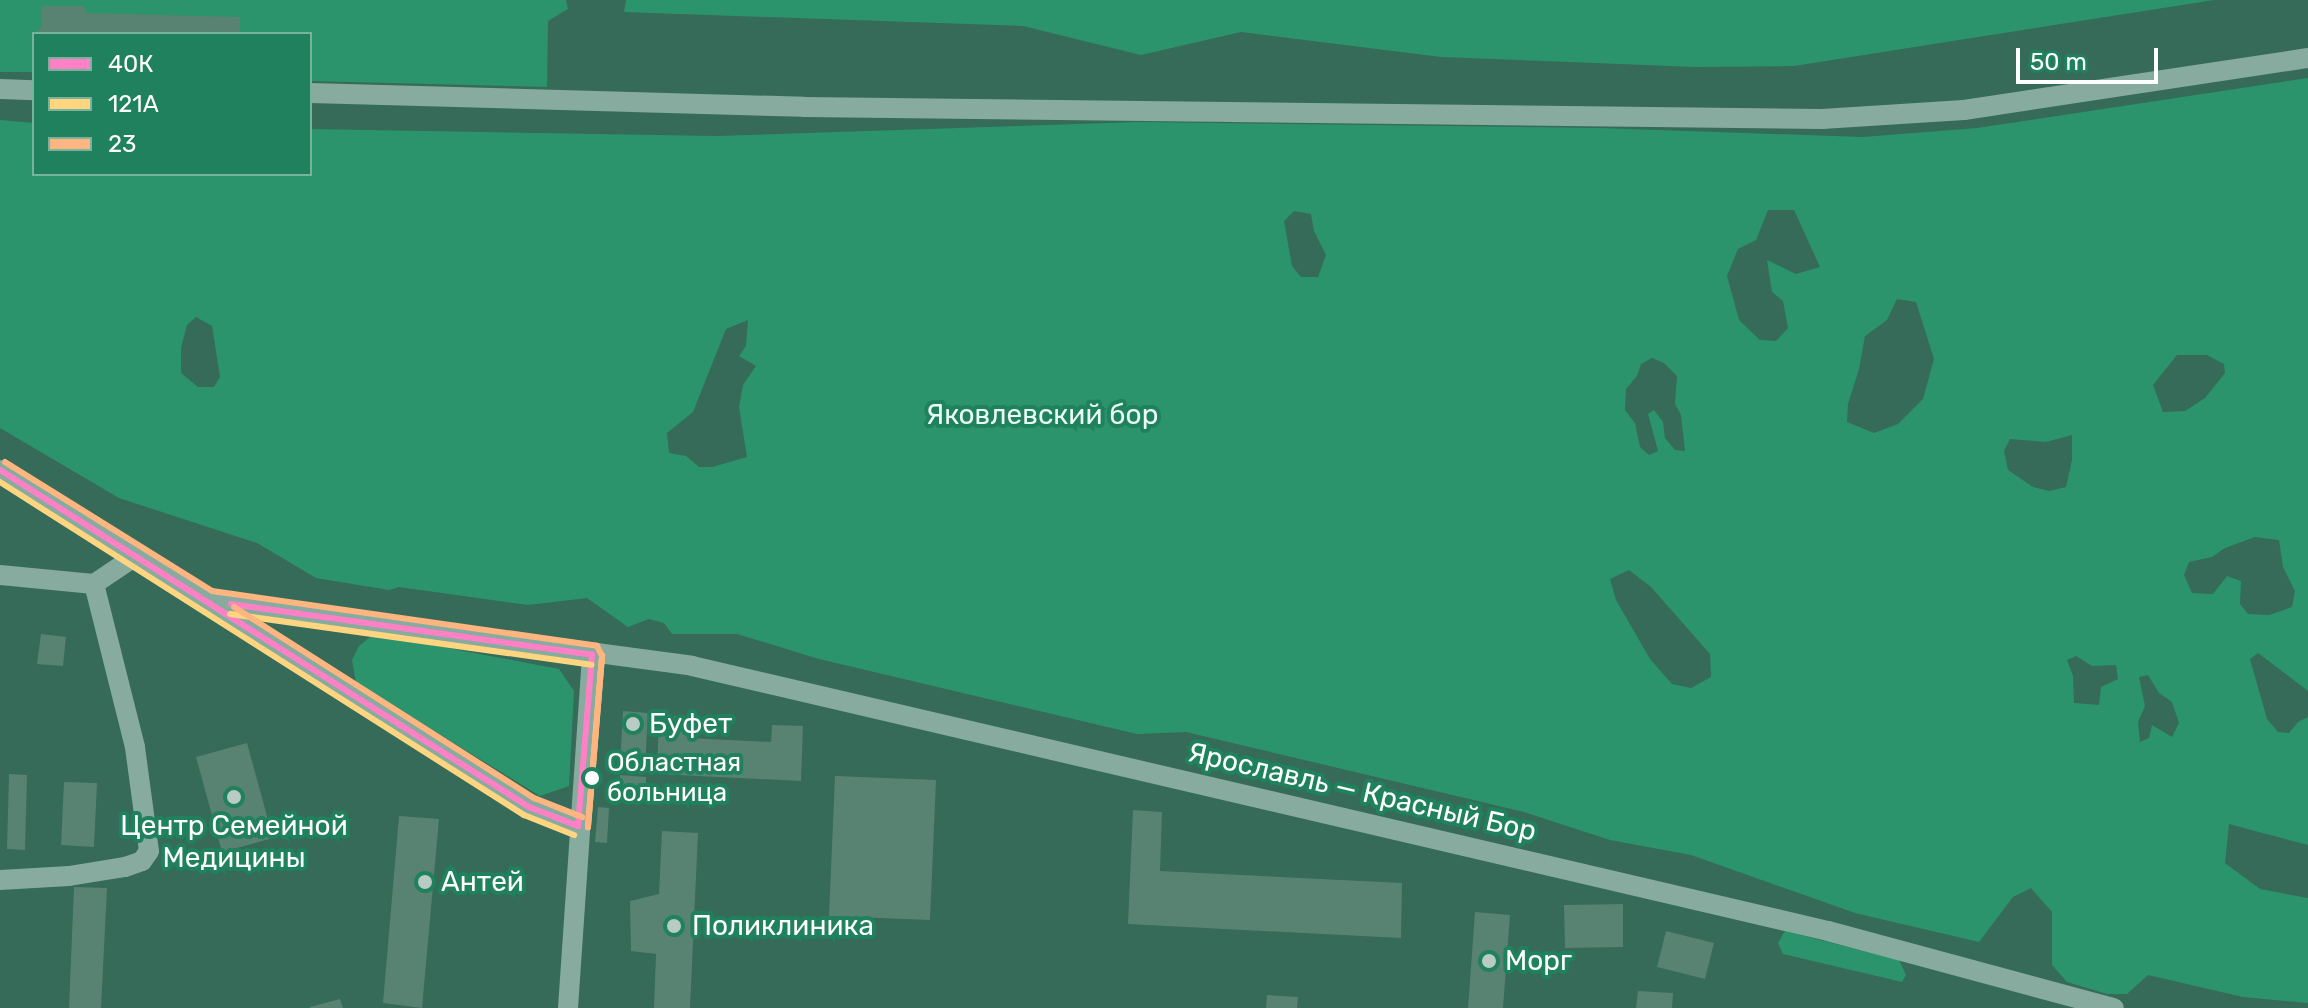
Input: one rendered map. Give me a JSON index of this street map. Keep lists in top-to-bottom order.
{
  "streets": {
    "street": ["Ярославль — Красный Бор"]
  },
  "parks": ["Яковлевский бор"],
  "places": [
    "Буфет",
    "Областная больница",
    "Центр Семейной Медицины",
    "Антей",
    "Поликлиника",
    "Морг"
  ],
  "lines": ["transit line 23", "transit line 40К", "transit line 121А"],
  "legend": ["40К", "121А", "23"],
  "scale_bar": "50 m"
}
